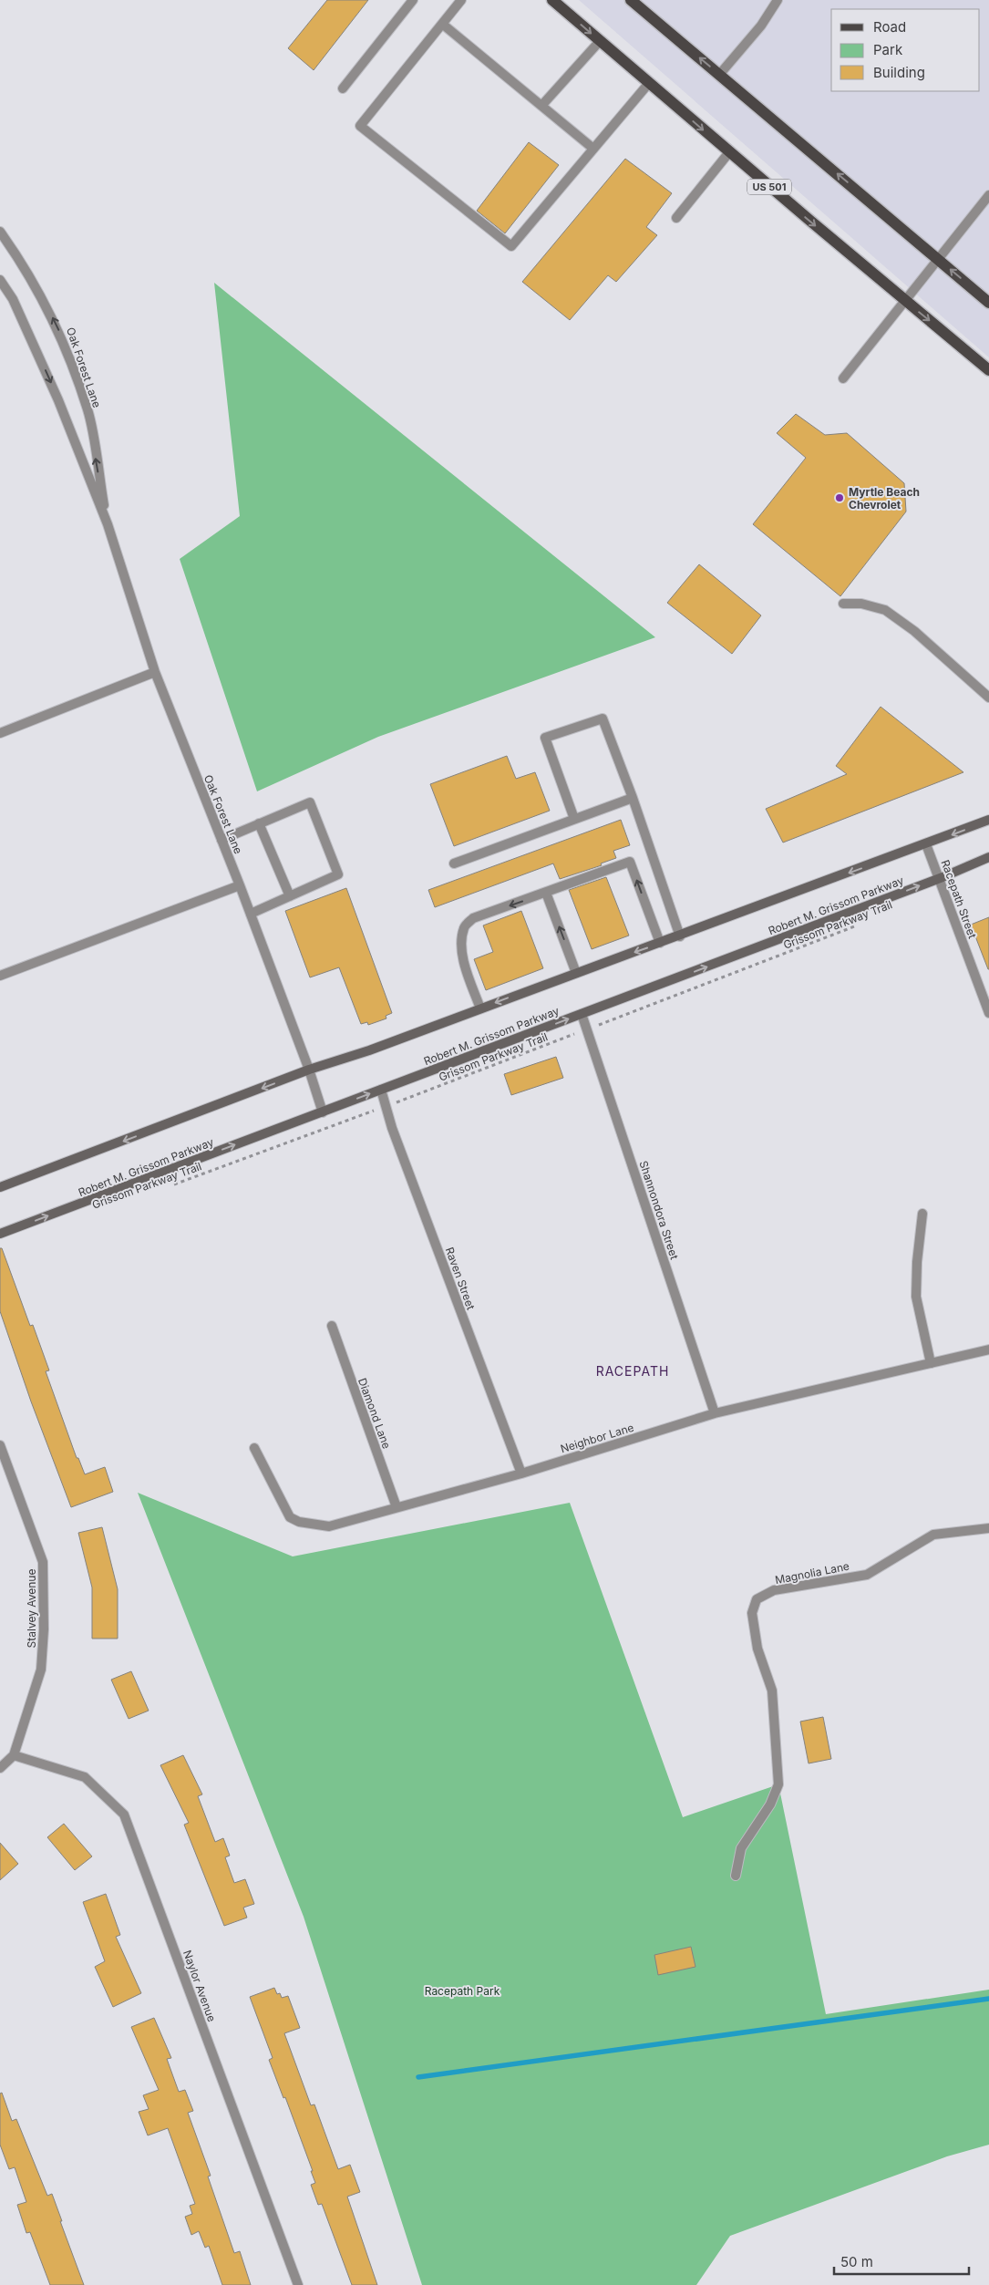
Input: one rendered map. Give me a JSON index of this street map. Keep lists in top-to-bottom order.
{
  "streets": {
    "main road": ["US 501", "Robert M. Grissom Parkway"],
    "street": [
      "Oak Forest Lane",
      "Racepath Street",
      "Shannondora Street",
      "Raven Street",
      "Diamond Lane",
      "Neighbor Lane",
      "Magnolia Lane",
      "Stalvey Avenue",
      "Naylor Avenue"
    ],
    "path": ["Grissom Parkway Trail"]
  },
  "crossings": [
    ["Oak Forest Lane", "Robert M. Grissom Parkway"],
    ["Racepath Street", "Robert M. Grissom Parkway"],
    ["Robert M. Grissom Parkway", "Shannondora Street"],
    ["Robert M. Grissom Parkway", "Raven Street"],
    ["Grissom Parkway Trail", "Shannondora Street"],
    ["Grissom Parkway Trail", "Raven Street"],
    ["Shannondora Street", "Neighbor Lane"],
    ["Raven Street", "Neighbor Lane"],
    ["Diamond Lane", "Neighbor Lane"],
    ["Stalvey Avenue", "Naylor Avenue"]
  ],
  "districts": ["RACEPATH"],
  "parks": ["Racepath Park"],
  "places": ["Myrtle Beach Chevrolet"],
  "legend": ["Road", "Park", "Building"],
  "scale_bar": "50 m"
}
